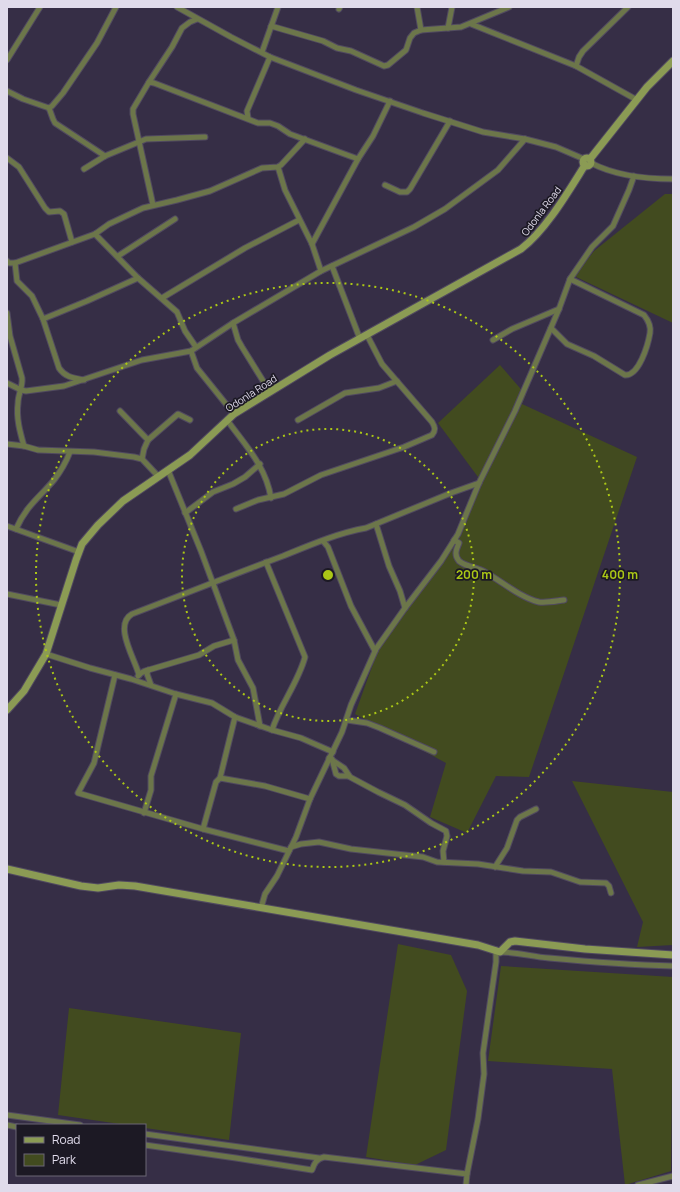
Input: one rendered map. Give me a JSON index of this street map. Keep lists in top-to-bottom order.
{
  "streets": {
    "street": ["Odonla Road"]
  },
  "legend": ["Road", "Park"],
  "rings": ["200 m", "400 m"]
}
